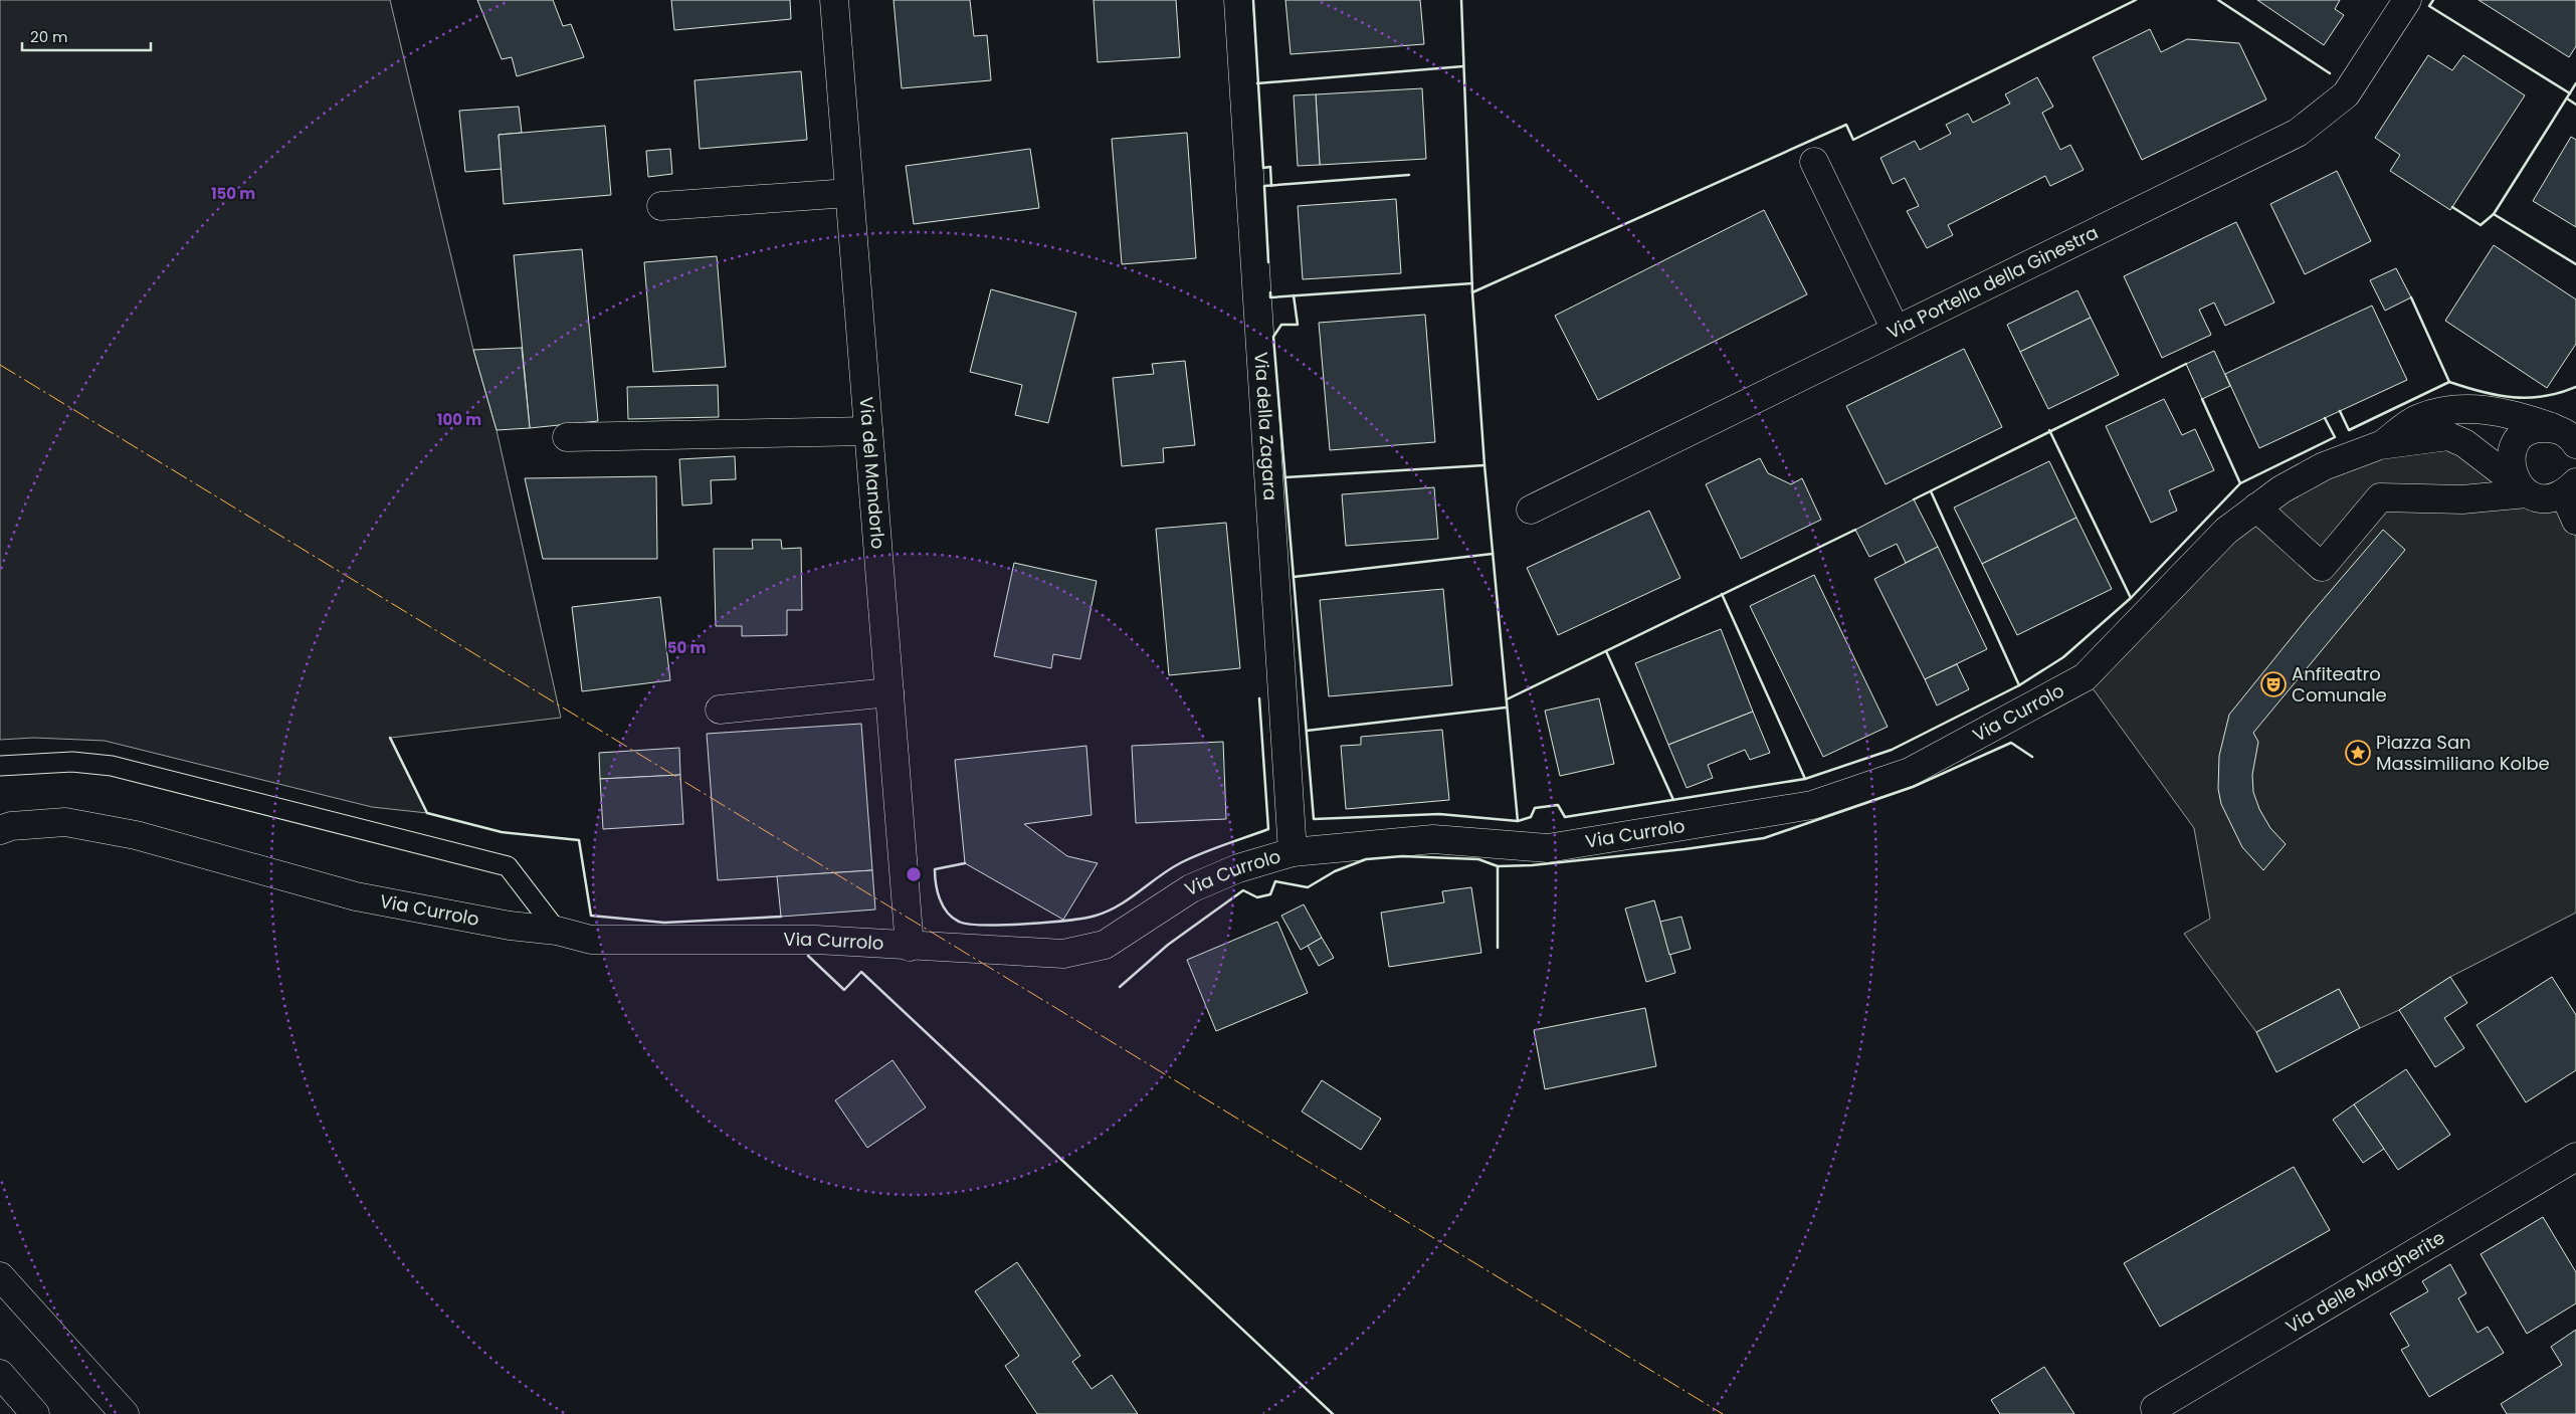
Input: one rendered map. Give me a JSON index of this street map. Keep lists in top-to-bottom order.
{
  "streets": {
    "main road": [
      "Via Portella della Ginestra",
      "Via della Zagara",
      "Via del Mandorlo",
      "Via Currolo",
      "Via delle Margherite"
    ]
  },
  "crossings": [
    ["Via della Zagara", "Via Currolo"],
    ["Via del Mandorlo", "Via Currolo"]
  ],
  "places": {
    "theatre": ["Anfiteatro Comunale"],
    "place": ["Piazza San Massimiliano Kolbe"]
  },
  "scale_bar": "20 m",
  "rings": ["150 m", "100 m", "50 m"]
}
